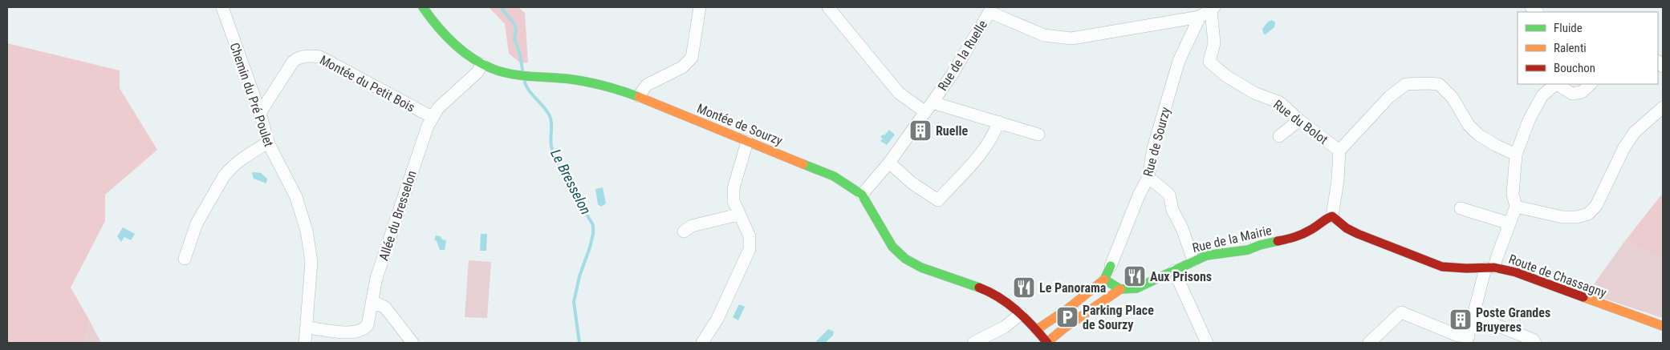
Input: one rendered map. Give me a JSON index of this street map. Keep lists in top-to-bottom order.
{
  "streets": {
    "street": [
      "Rue de la Ruelle",
      "Montée du Petit Bois",
      "Chemin du Pré Poulet",
      "Rue du Bolot",
      "Montée de Sourzy",
      "Rue de Sourzy",
      "Allée du Bresselon",
      "Rue de la Mairie",
      "Route de Chassagny"
    ]
  },
  "crossings": [
    ["Rue de la Ruelle", "Montée de Sourzy"],
    ["Rue de la Ruelle", "Rue de Sourzy"],
    ["Montée du Petit Bois", "Chemin du Pré Poulet"],
    ["Montée du Petit Bois", "Allée du Bresselon"],
    ["Chemin du Pré Poulet", "Allée du Bresselon"],
    ["Rue du Bolot", "Rue de la Mairie"],
    ["Rue du Bolot", "Route de Chassagny"],
    ["Montée de Sourzy", "Allée du Bresselon"],
    ["Rue de la Mairie", "Route de Chassagny"]
  ],
  "water": ["Le Bresselon"],
  "places": {
    "building": ["Ruelle", "Poste Grandes Bruyeres"],
    "restaurant": ["Aux Prisons", "Le Panorama"],
    "parking": ["Parking Place de Sourzy"]
  },
  "legend": ["Fluide", "Ralenti", "Bouchon"]
}
